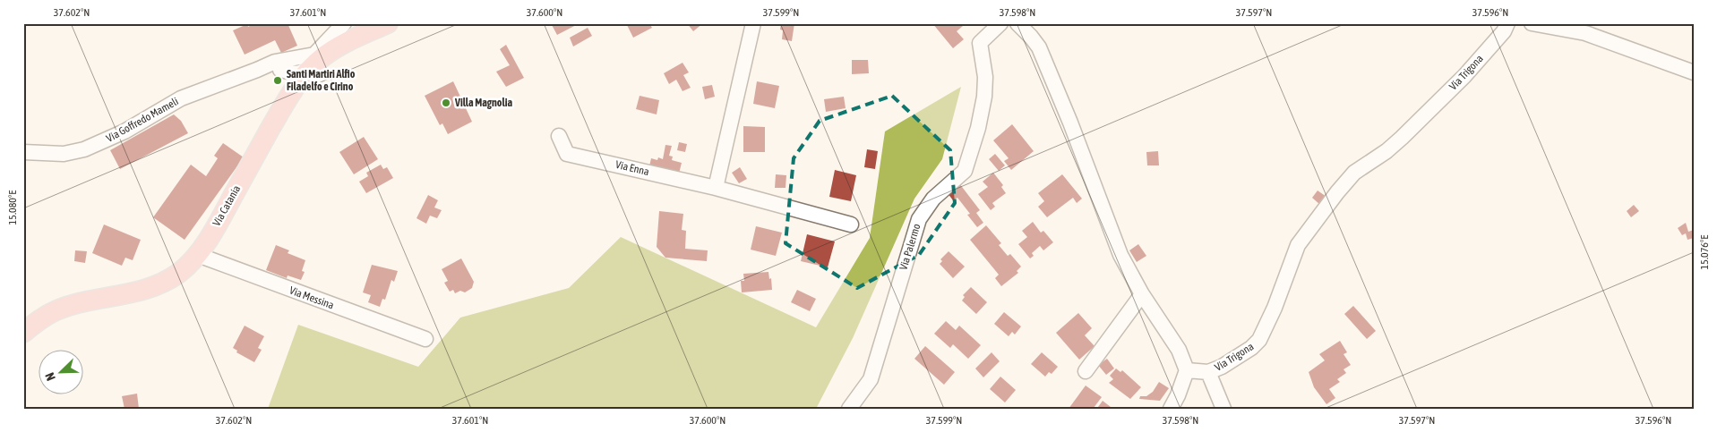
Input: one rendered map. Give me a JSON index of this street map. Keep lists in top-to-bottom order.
{
  "streets": {
    "main road": ["Via Catania"],
    "street": [
      "Via Trigona",
      "Via Goffredo Mameli",
      "Via Enna",
      "Via Palermo",
      "Via Messina"
    ]
  },
  "crossings": [
    ["Via Catania", "Via Messina"]
  ],
  "places": ["Santi Martiri Alfio Filadelfo e Cirino", "Villa Magnolia"],
  "north": "bottom left",
  "coordinates": [
    "37.602°N",
    "37.601°N",
    "37.600°N",
    "37.599°N",
    "37.598°N",
    "37.597°N",
    "37.596°N",
    "15.080°E",
    "15.076°E"
  ]
}
